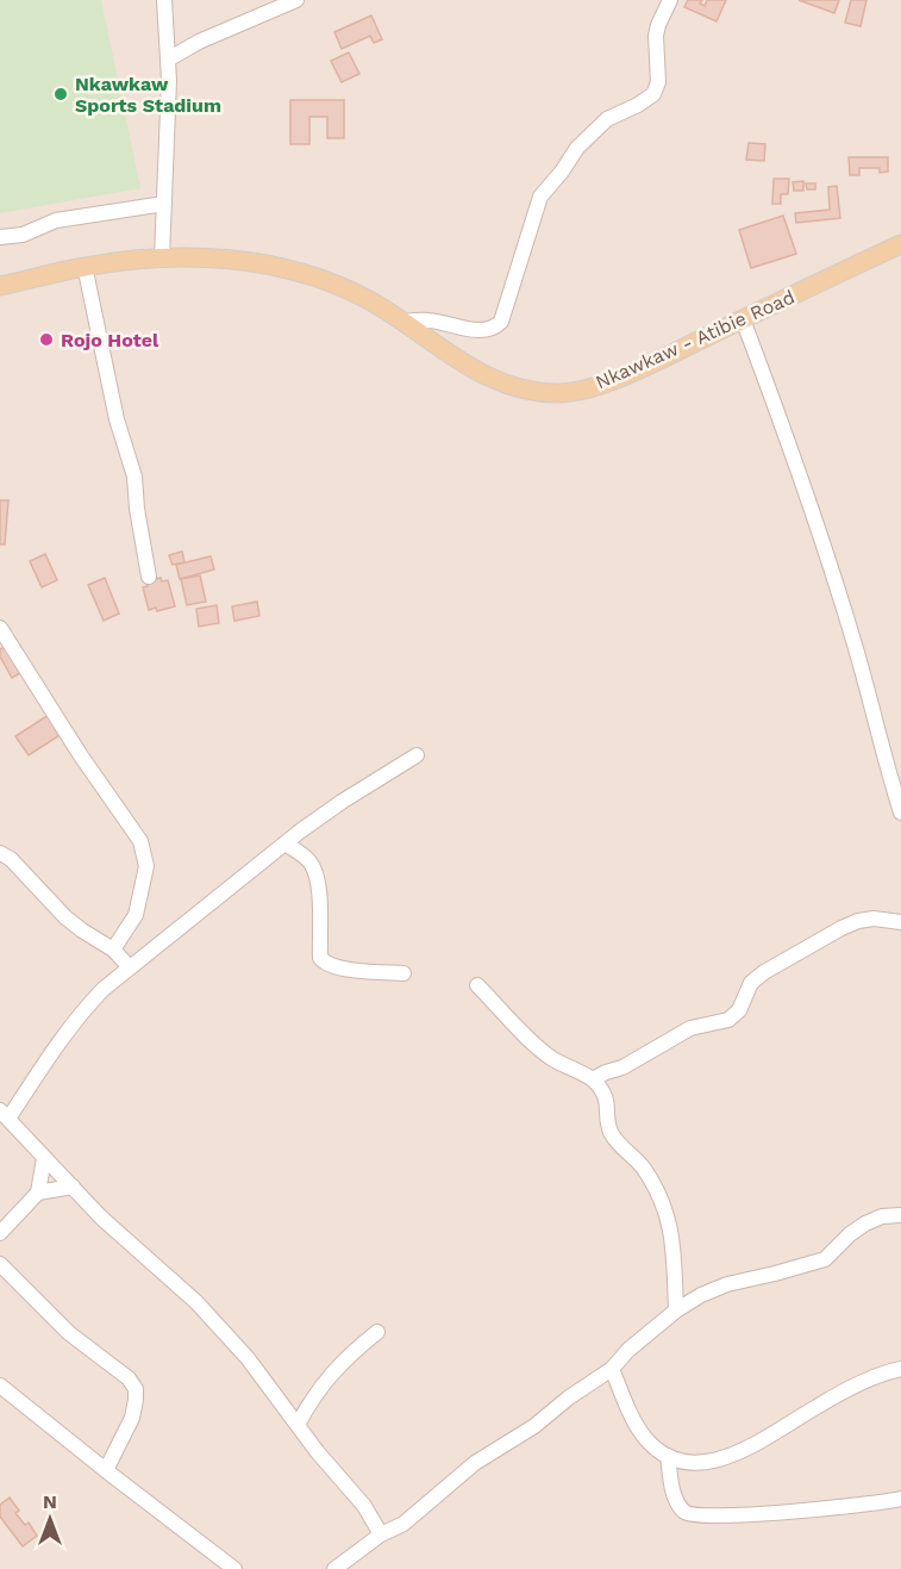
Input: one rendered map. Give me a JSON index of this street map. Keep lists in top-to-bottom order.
{
  "streets": {
    "main road": ["Nkawkaw - Atibie Road"]
  },
  "places": ["Nkawkaw Sports Stadium", "Rojo Hotel"],
  "north": "top"
}
